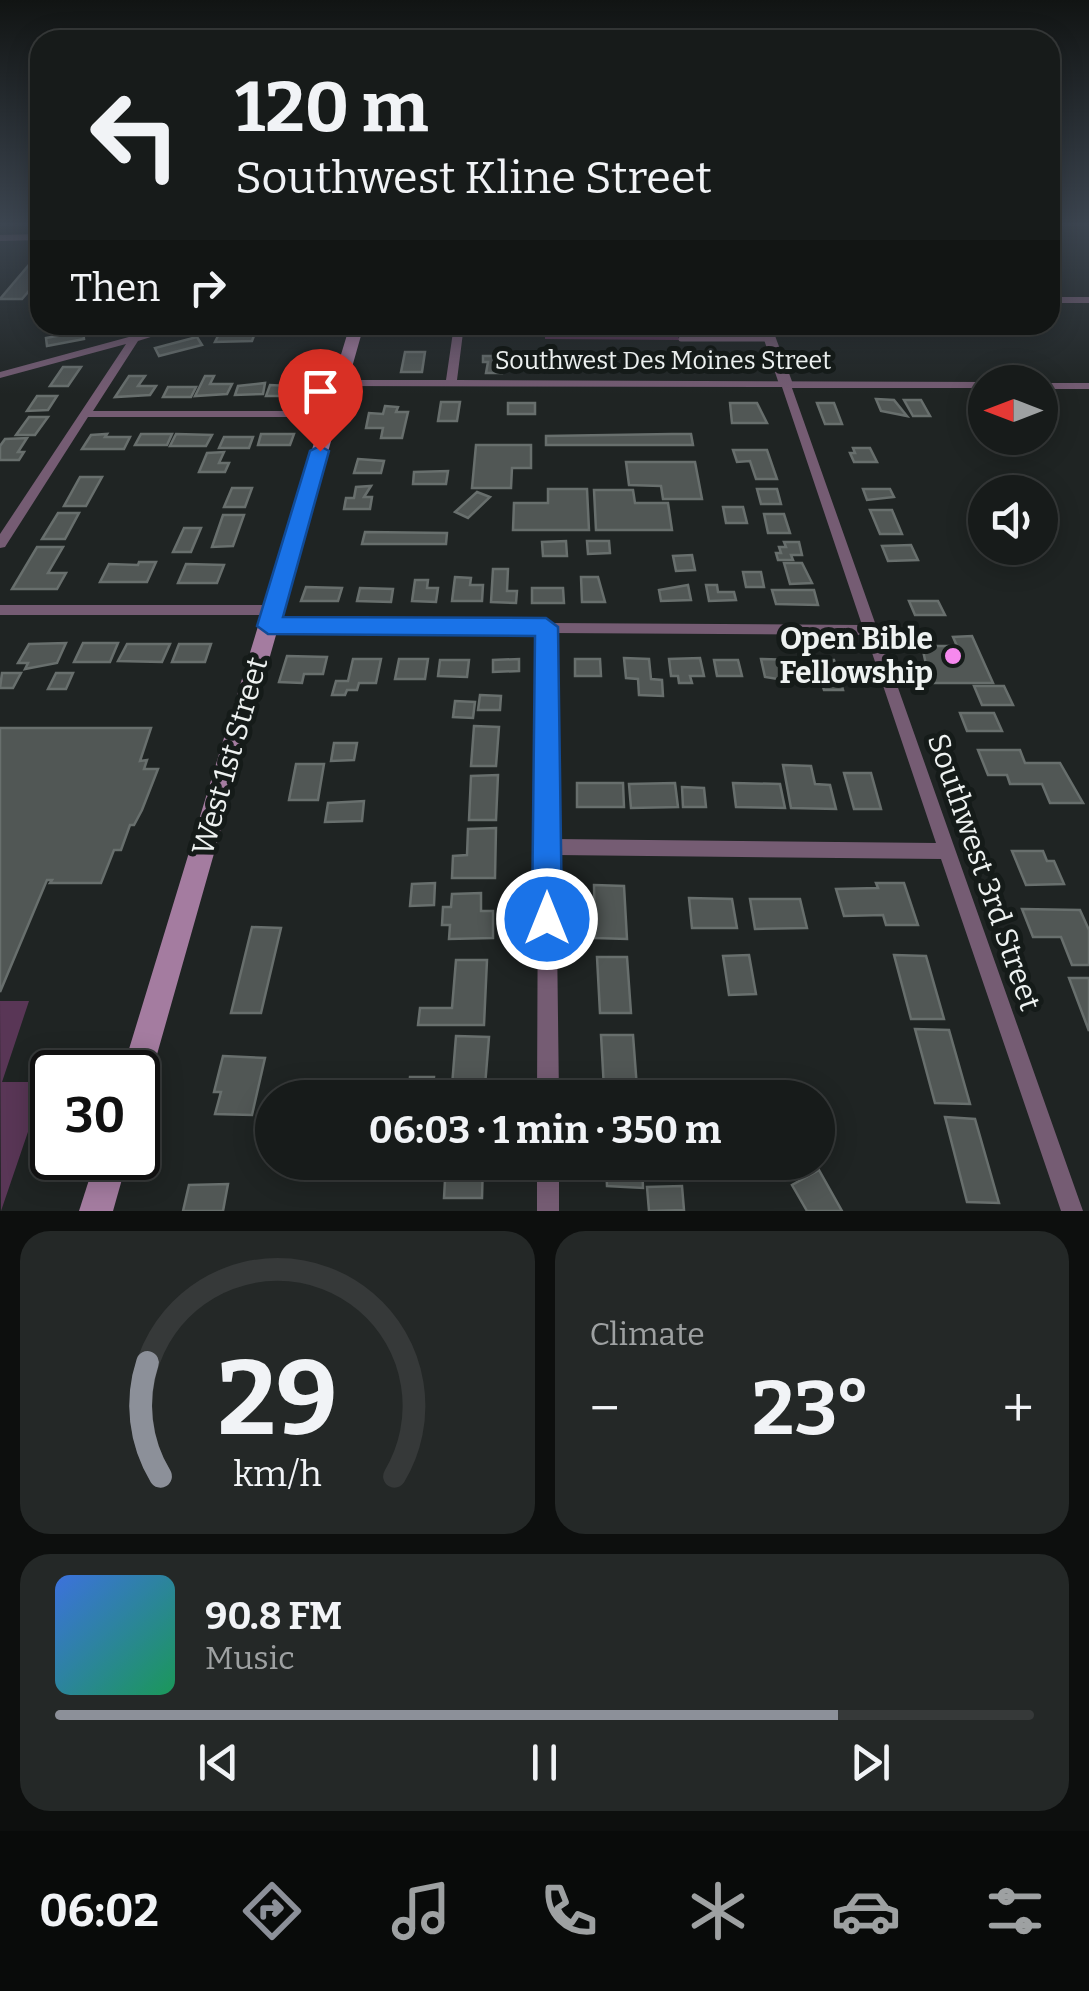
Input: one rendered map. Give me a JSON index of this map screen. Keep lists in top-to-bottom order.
{
  "streets": {
    "main road": ["West 1st Street"],
    "street": ["Southwest Des Moines Street", "Southwest 3rd Street"]
  },
  "crossings": [
    ["Southwest Des Moines Street", "West 1st Street"],
    ["Southwest Des Moines Street", "Southwest 3rd Street"]
  ],
  "places": ["Open Bible Fellowship"],
  "north": "left",
  "page": {
    "turn": ["120 m", "Southwest Kline Street"],
    "then": "Then",
    "limit": "30",
    "trip": "06:03 · 1 min · 350 m",
    "tile": "Climate",
    "heat": ["−", "23°", "+"],
    "song": ["90.8 FM", "Music"],
    "tabs": "06:02",
    "gauge": ["29", "km/h"]
  }
}
